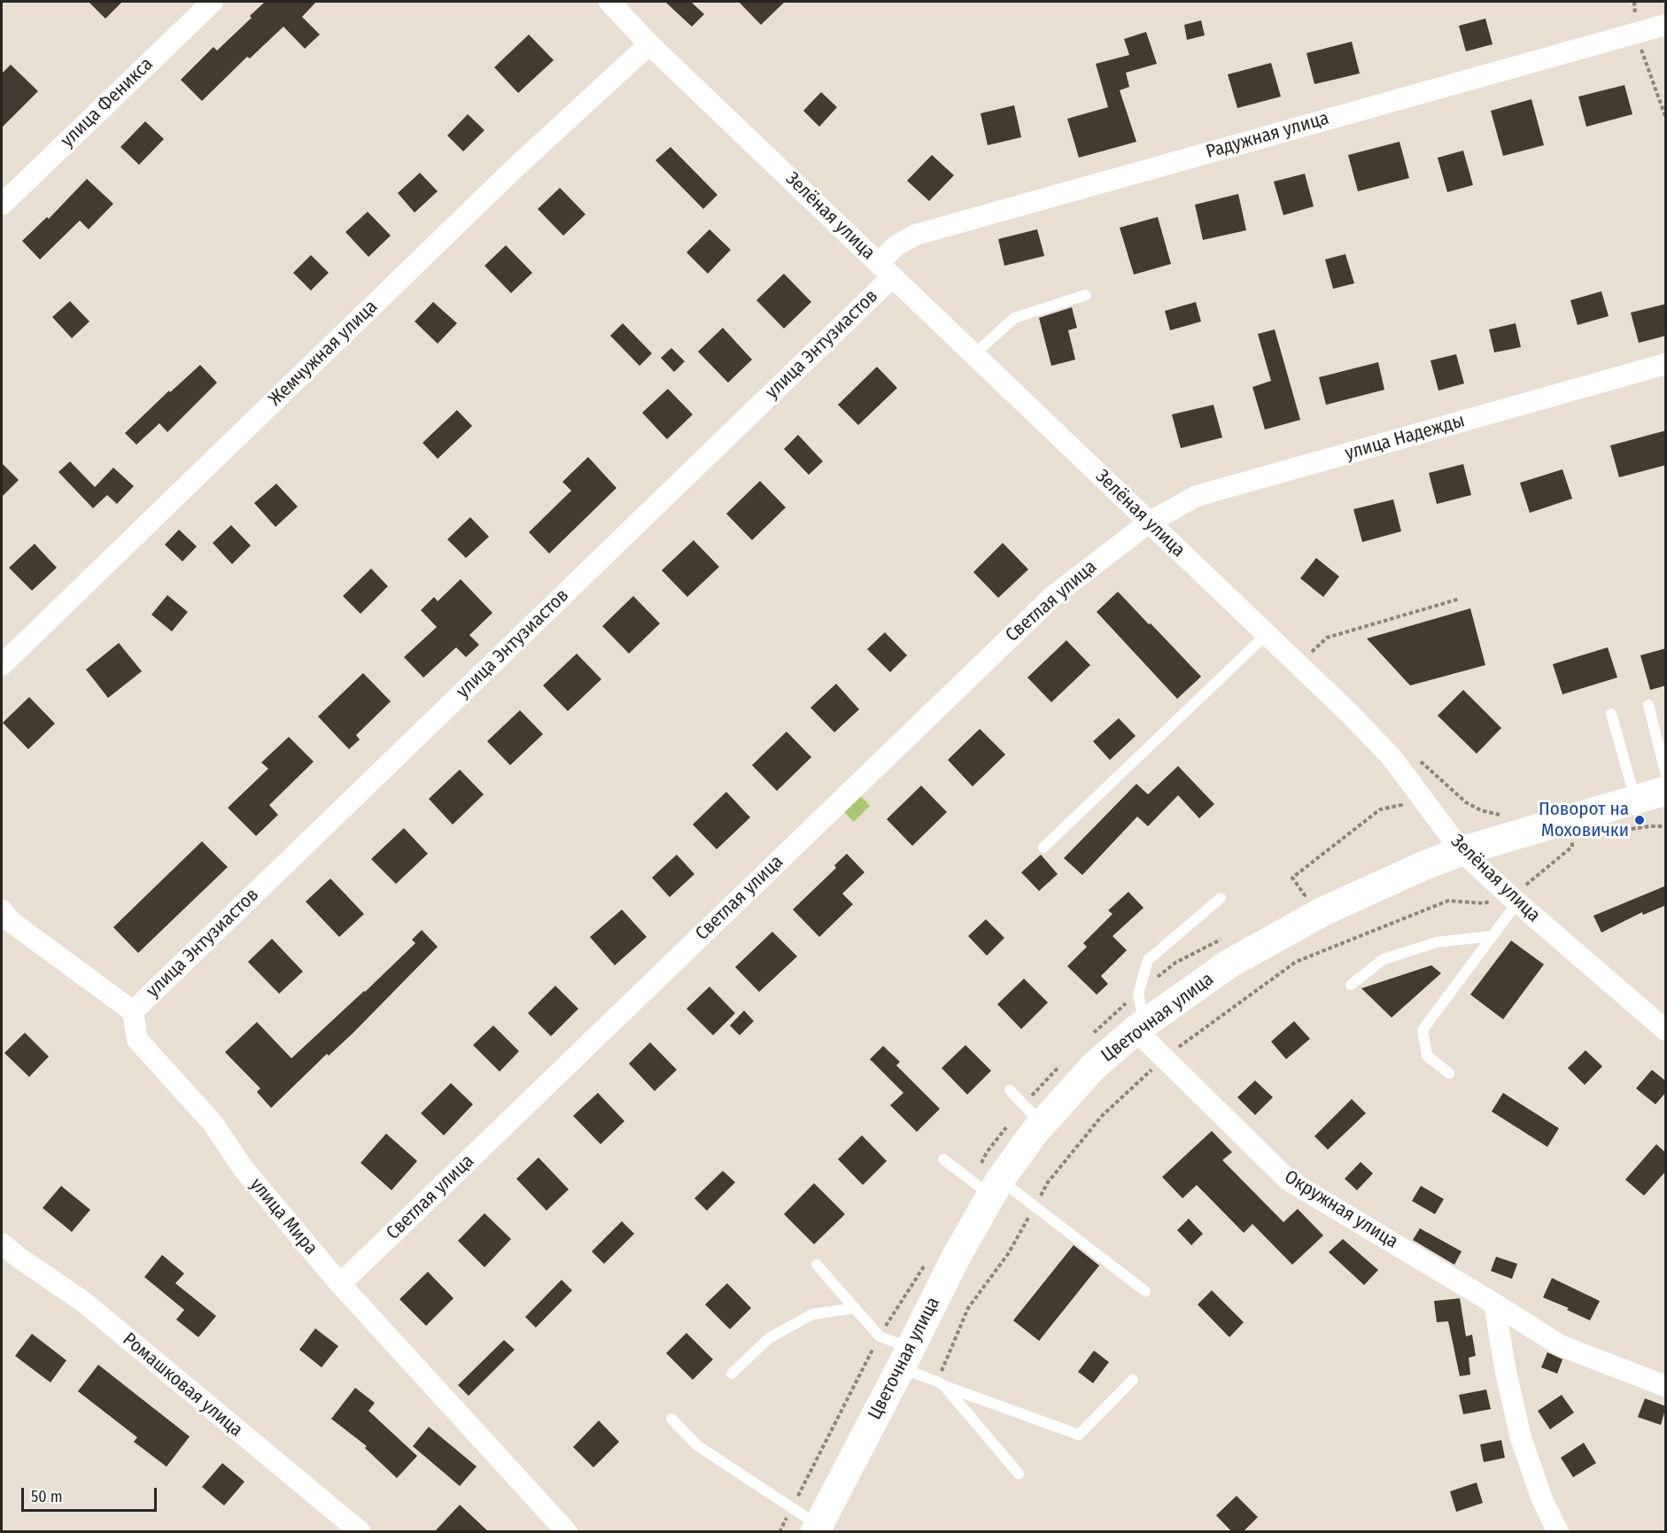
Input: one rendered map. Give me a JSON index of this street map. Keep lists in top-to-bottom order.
{
  "streets": {
    "main road": ["Цветочная улица"],
    "street": [
      "улица Феникса",
      "Радужная улица",
      "Зелёная улица",
      "улица Энтузиастов",
      "Жемчужная улица",
      "улица Надежды",
      "Светлая улица",
      "Окружная улица",
      "улица Мира",
      "Ромашковая улица"
    ]
  },
  "crossings": [
    ["Радужная улица", "Зелёная улица"],
    ["Радужная улица", "улица Энтузиастов"],
    ["Зелёная улица", "улица Энтузиастов"],
    ["Зелёная улица", "Жемчужная улица"],
    ["Зелёная улица", "улица Надежды"],
    ["Зелёная улица", "Светлая улица"],
    ["Зелёная улица", "Цветочная улица"],
    ["улица Энтузиастов", "улица Мира"],
    ["улица Надежды", "Светлая улица"],
    ["Светлая улица", "улица Мира"],
    ["Цветочная улица", "Окружная улица"]
  ],
  "places": ["Поворот на Моховички"],
  "scale_bar": "50 m"
}
